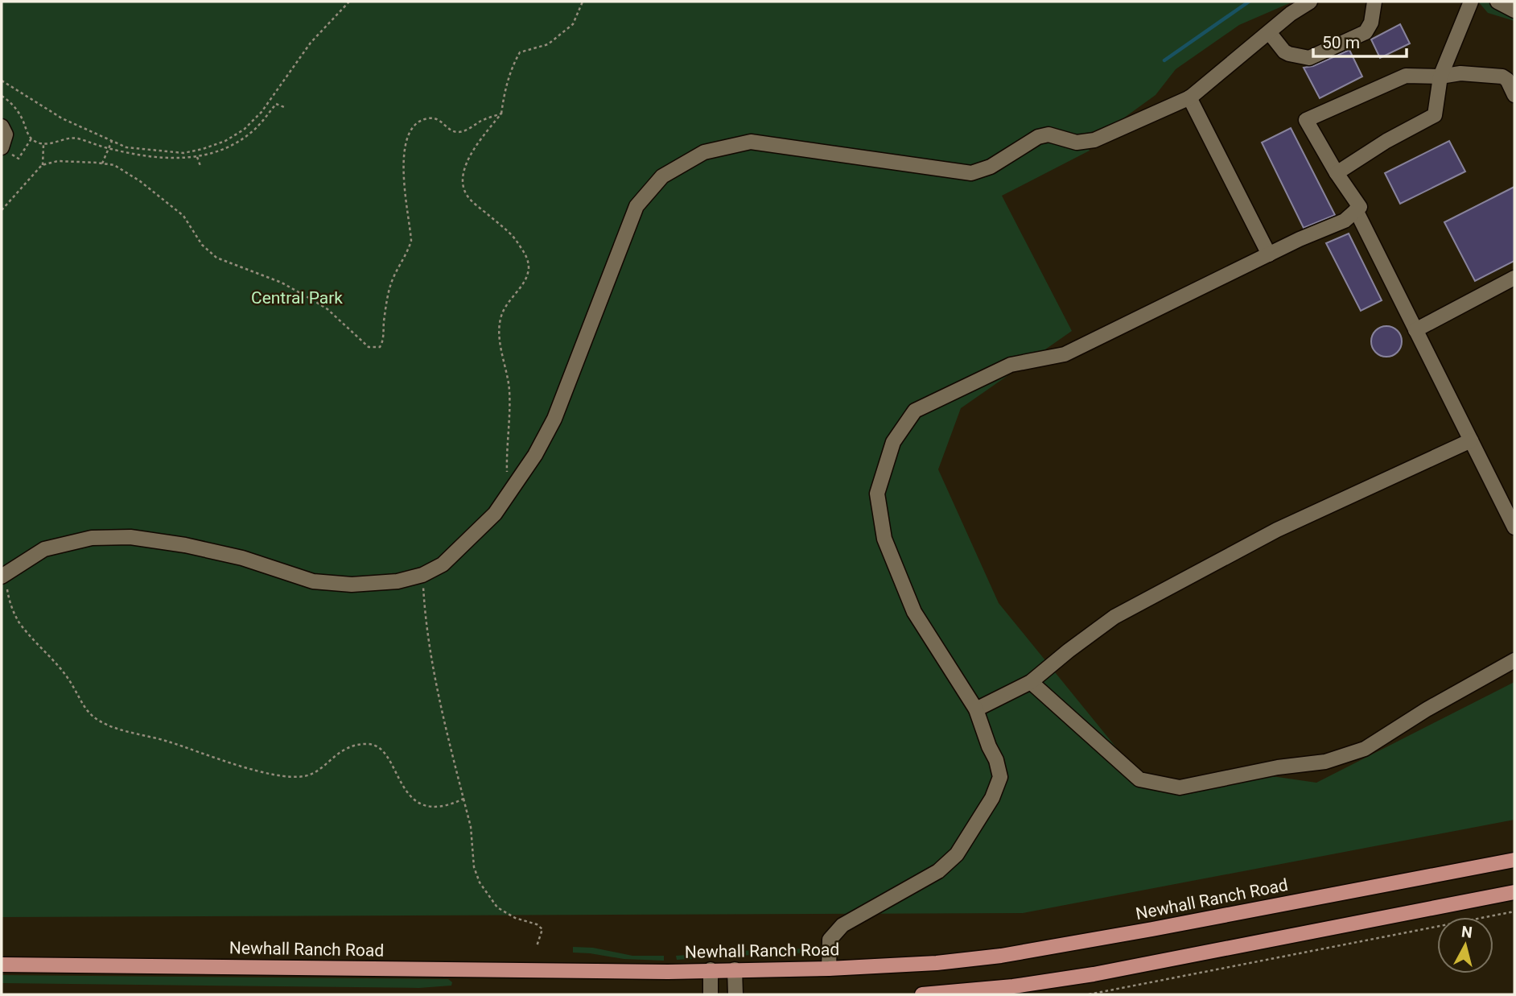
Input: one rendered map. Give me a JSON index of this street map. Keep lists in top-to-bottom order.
{
  "streets": {
    "main road": ["Newhall Ranch Road"]
  },
  "parks": ["Central Park"],
  "scale_bar": "50 m",
  "north": "top"
}
